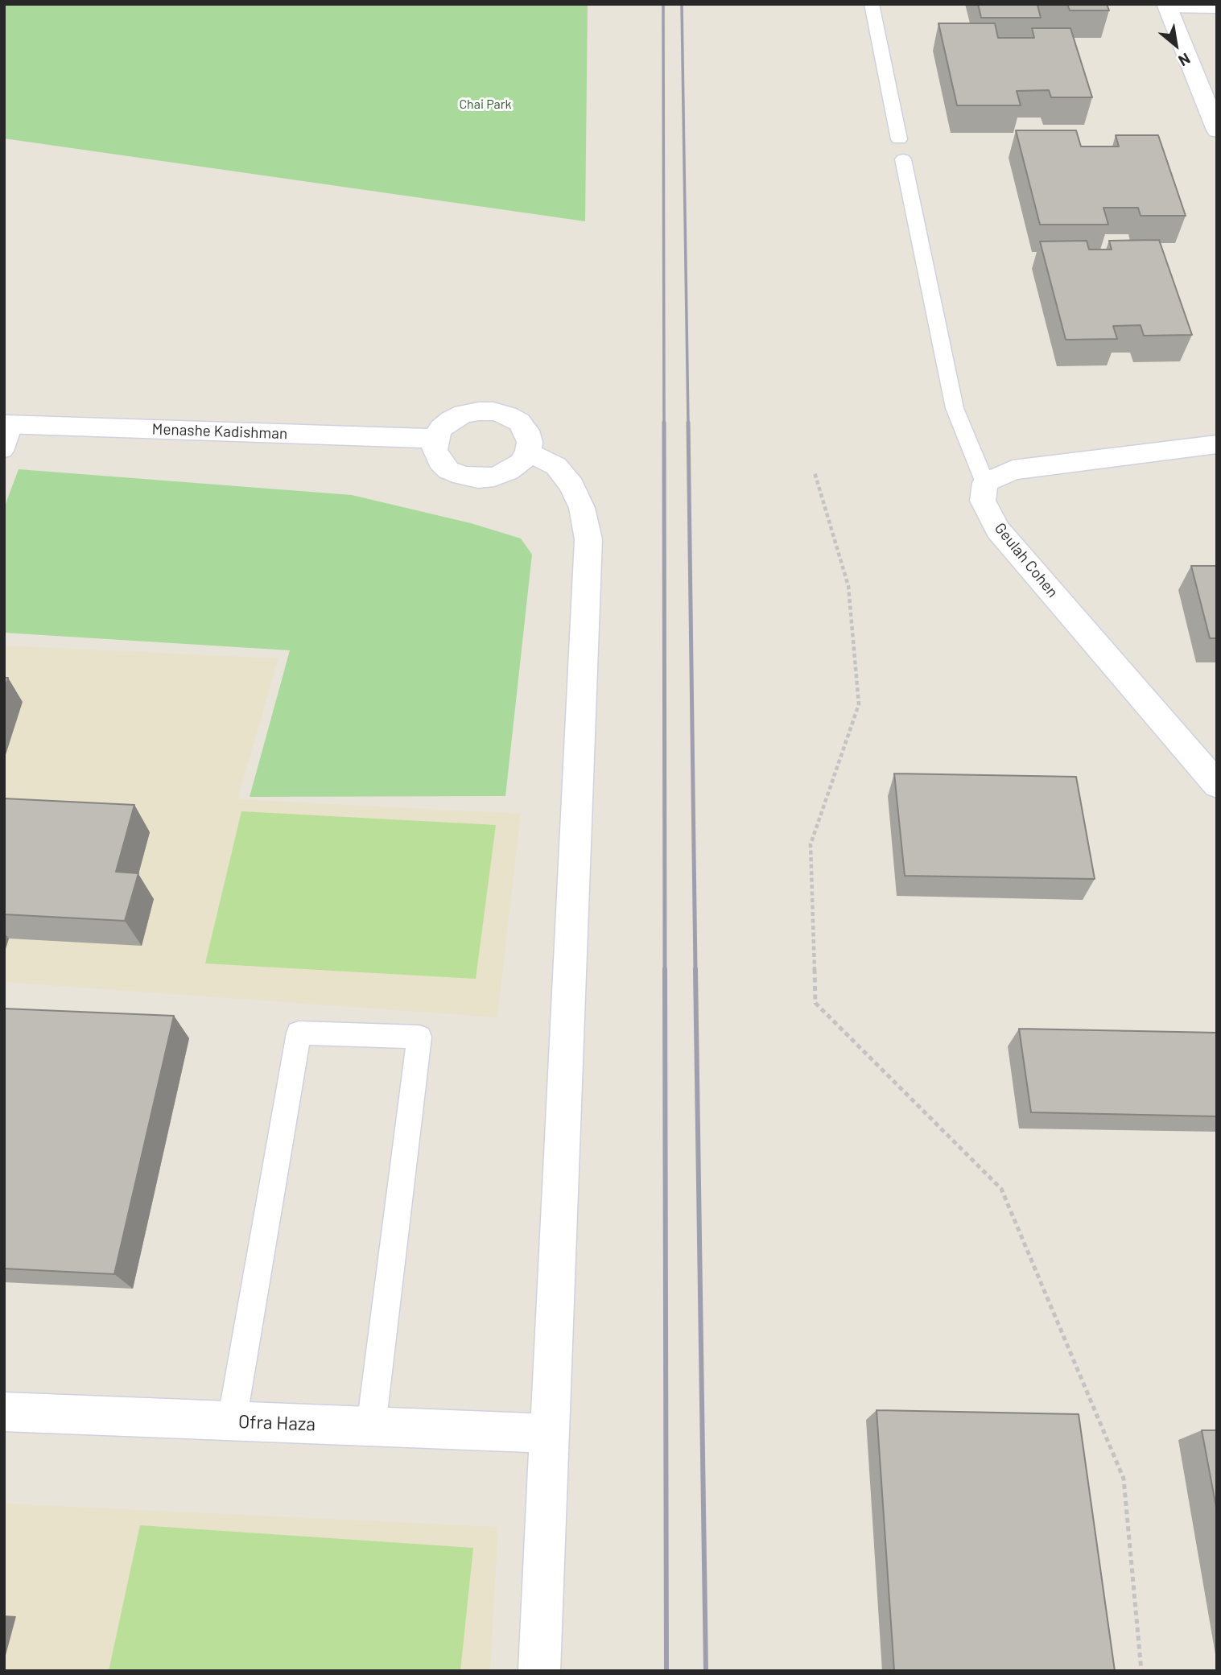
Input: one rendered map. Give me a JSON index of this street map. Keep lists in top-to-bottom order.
{
  "streets": {
    "street": ["Menashe Kadishman", "Geulah Cohen", "Ofra Haza"]
  },
  "parks": ["Chai Park"],
  "north": "bottom right"
}
